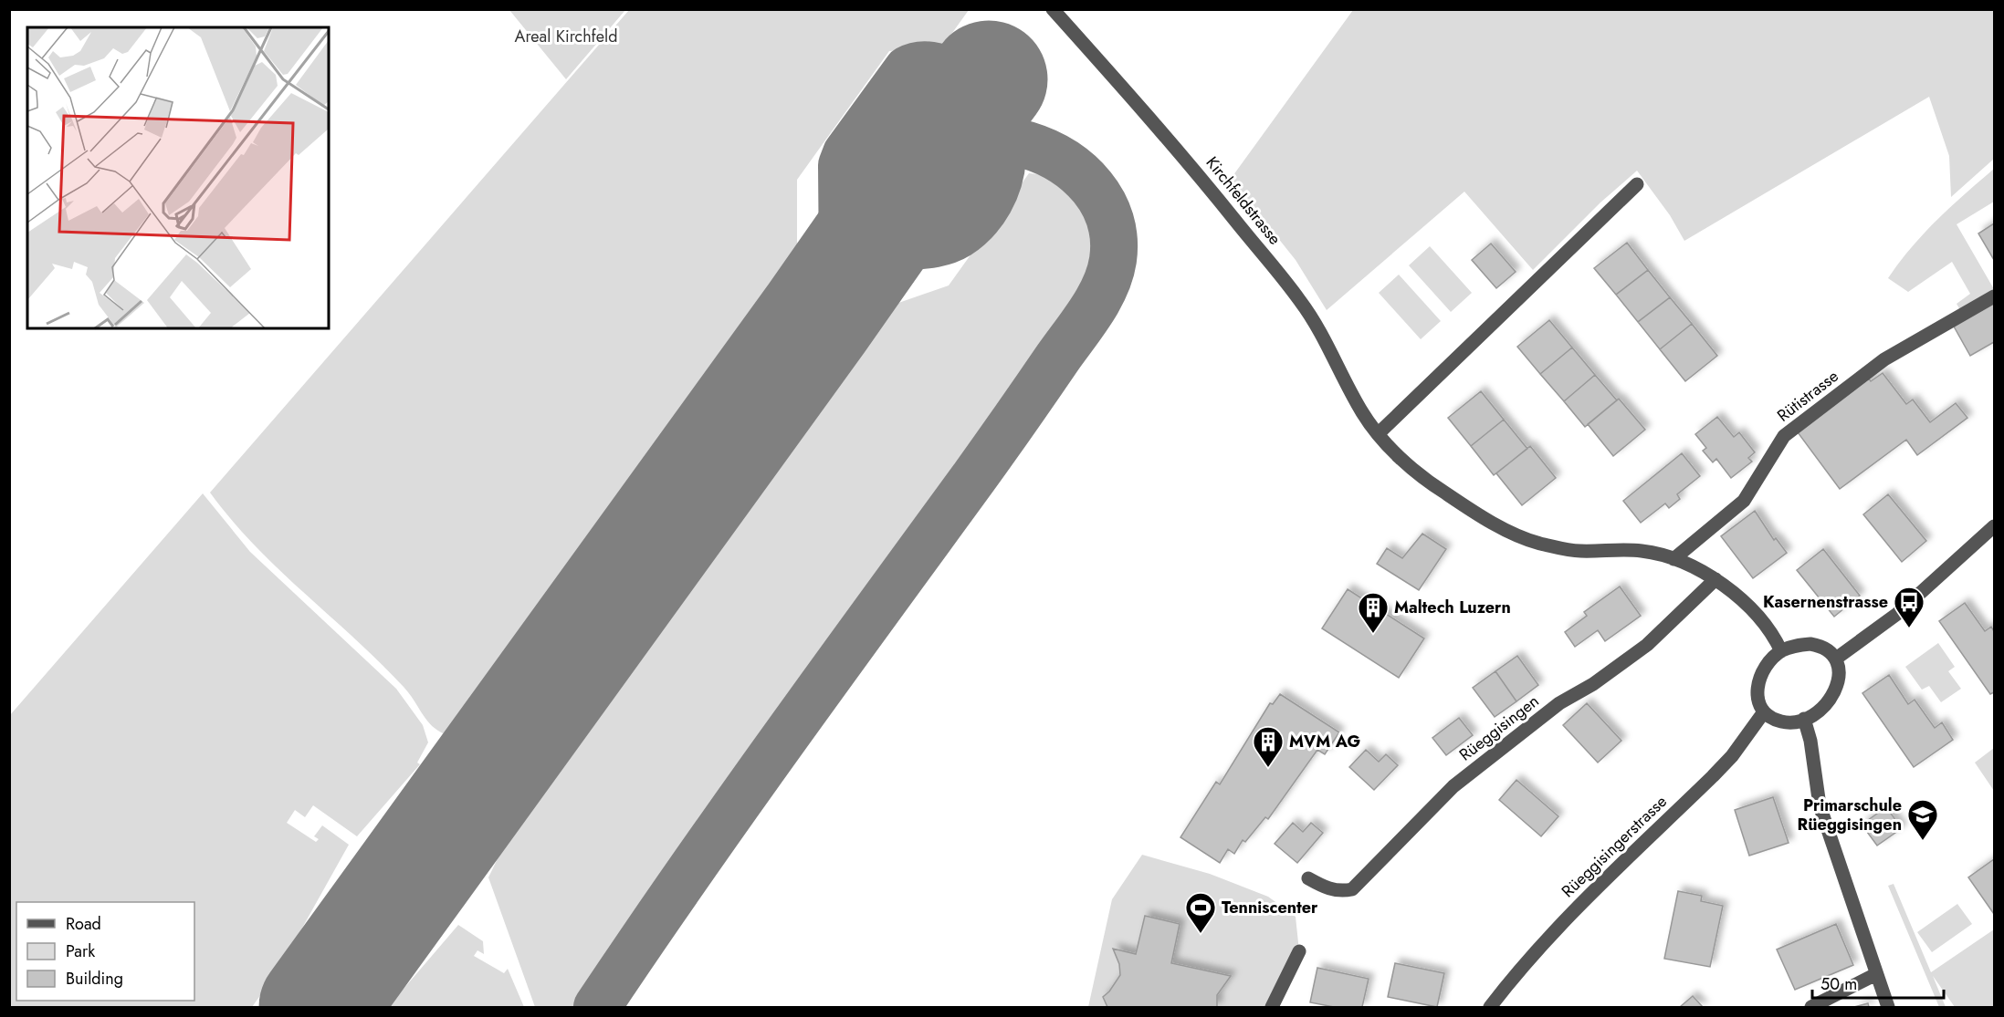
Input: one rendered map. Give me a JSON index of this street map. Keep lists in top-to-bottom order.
{
  "streets": {
    "street": [
      "Kirchfeldstrasse",
      "Rütistrasse",
      "Rüeggisingen",
      "Rüeggisingerstrasse"
    ]
  },
  "crossings": [
    ["Kirchfeldstrasse", "Rütistrasse"],
    ["Kirchfeldstrasse", "Rüeggisingen"],
    ["Kirchfeldstrasse", "Rüeggisingerstrasse"]
  ],
  "parks": ["Areal Kirchfeld"],
  "places": {
    "bus stop": ["Kasernenstrasse"],
    "building": ["Maltech Luzern", "MVM AG"],
    "school or university": ["Primarschule Rüeggisingen"],
    "sports": ["Tenniscenter"]
  },
  "legend": ["Road", "Park", "Building"],
  "scale_bar": "50 m"
}
